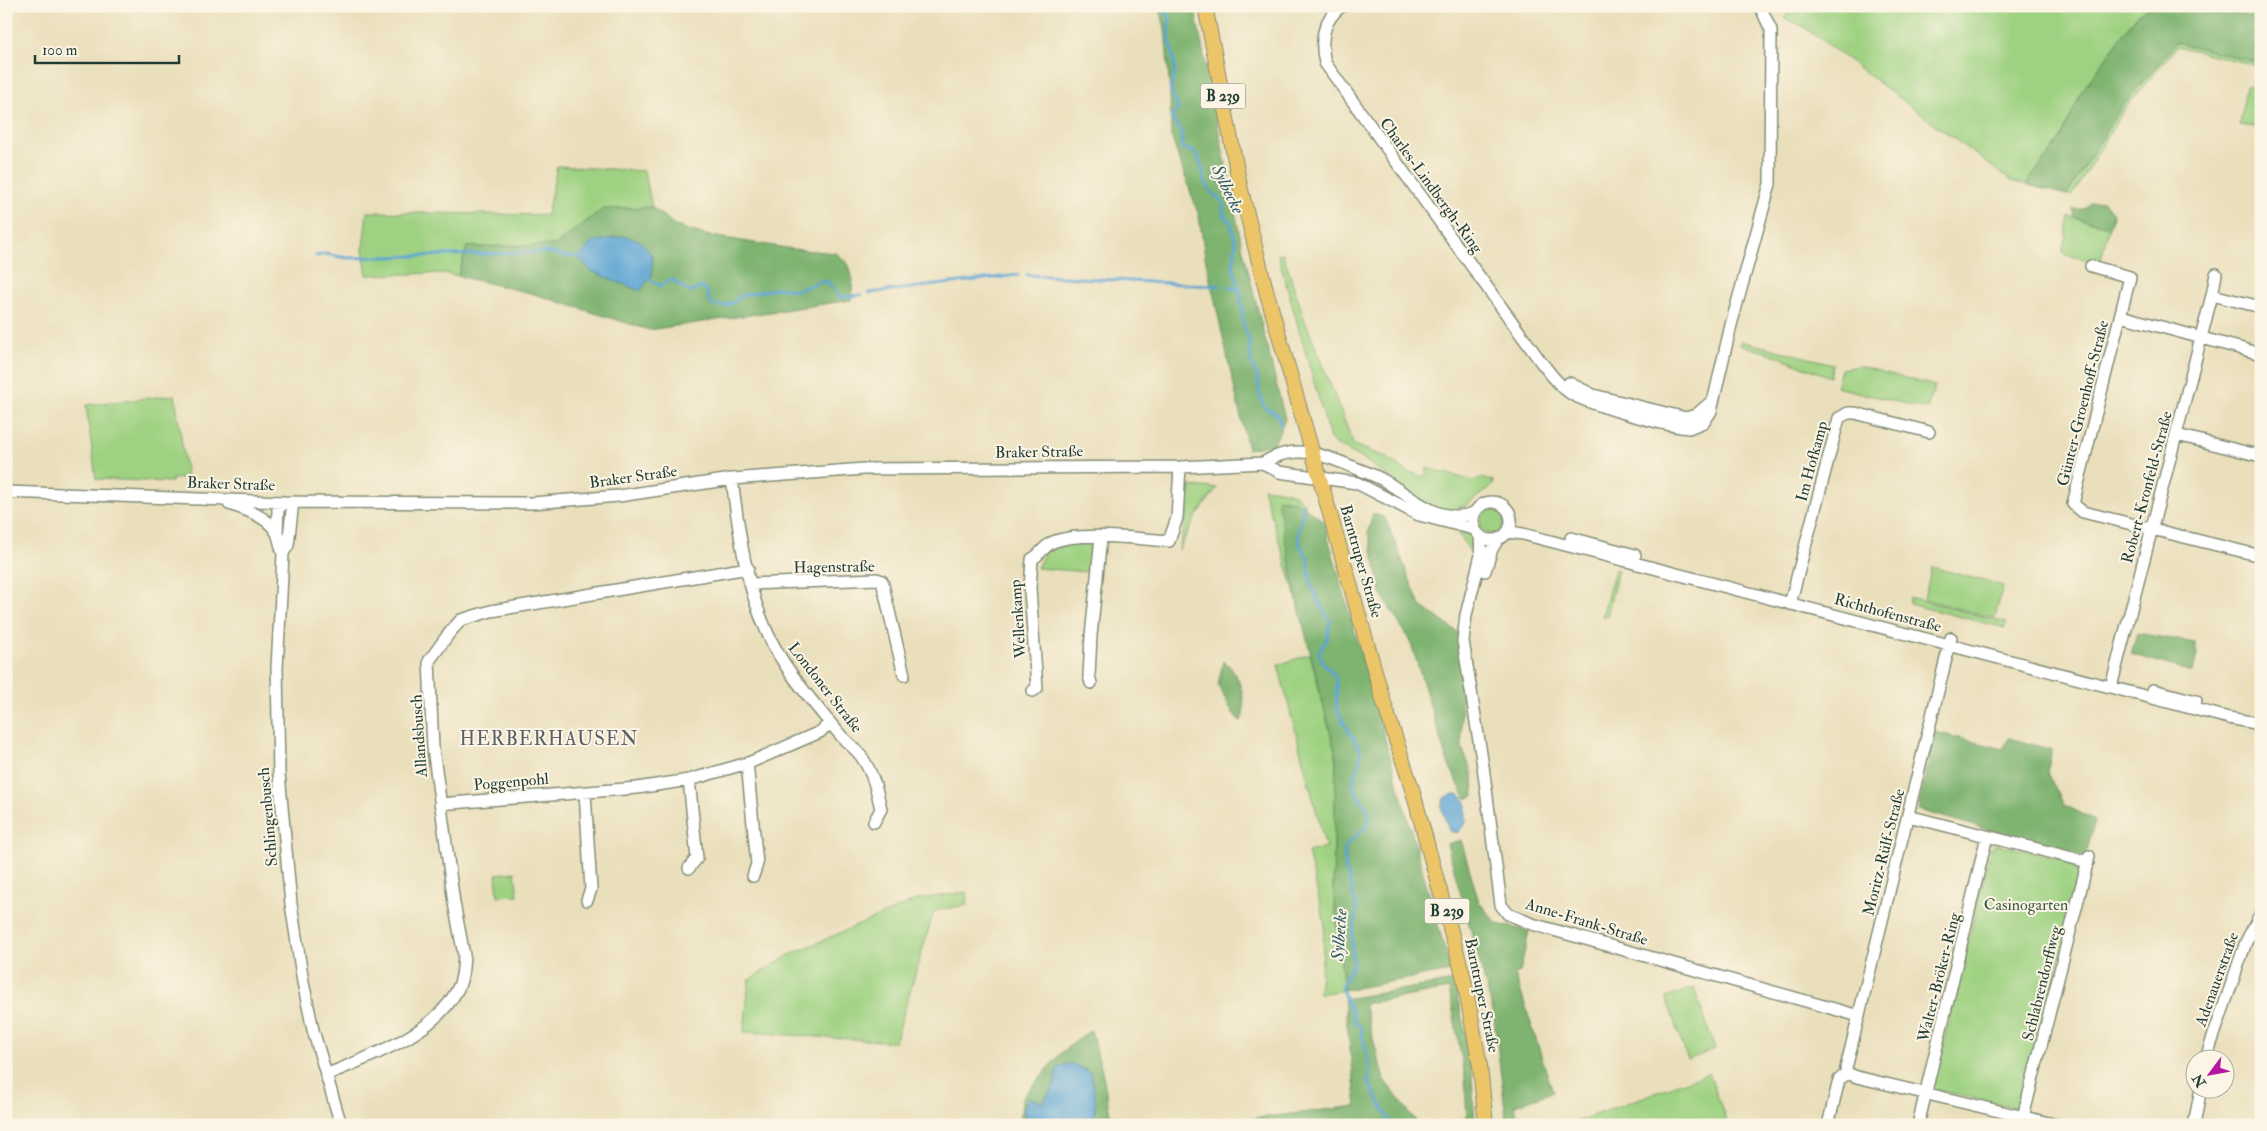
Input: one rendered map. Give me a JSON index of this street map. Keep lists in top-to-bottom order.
{
  "streets": {
    "main road": ["B 239", "Barntruper Straße"],
    "street": [
      "Charles-Lindbergh-Ring",
      "Günter-Groenhoff-Straße",
      "Braker Straße",
      "Im Hofkamp",
      "Robert-Kronfeld-Straße",
      "Hagenstraße",
      "Richthofenstraße",
      "Wellenkamp",
      "Londoner Straße",
      "Allandsbusch",
      "Poggenpohl",
      "Schlingenbusch",
      "Moritz-Rülf-Straße",
      "Anne-Frank-Straße",
      "Walter-Bröker-Ring",
      "Adenauerstraße",
      "Schlabrendorffweg"
    ]
  },
  "crossings": [
    ["Günter-Groenhoff-Straße", "Robert-Kronfeld-Straße"],
    ["Braker Straße", "Barntruper Straße"],
    ["Braker Straße", "Wellenkamp"],
    ["Braker Straße", "Londoner Straße"],
    ["Braker Straße", "Schlingenbusch"],
    ["Im Hofkamp", "Richthofenstraße"],
    ["Robert-Kronfeld-Straße", "Richthofenstraße"],
    ["Hagenstraße", "Londoner Straße"],
    ["Richthofenstraße", "Moritz-Rülf-Straße"],
    ["Richthofenstraße", "Anne-Frank-Straße"],
    ["Londoner Straße", "Allandsbusch"],
    ["Londoner Straße", "Poggenpohl"],
    ["Allandsbusch", "Poggenpohl"],
    ["Allandsbusch", "Schlingenbusch"],
    ["Moritz-Rülf-Straße", "Anne-Frank-Straße"],
    ["Walter-Bröker-Ring", "Schlabrendorffweg"]
  ],
  "districts": ["HERBERHAUSEN"],
  "water": ["Sylbecke"],
  "parks": ["Casinogarten"],
  "scale_bar": "100 m",
  "north": "bottom left"
}
